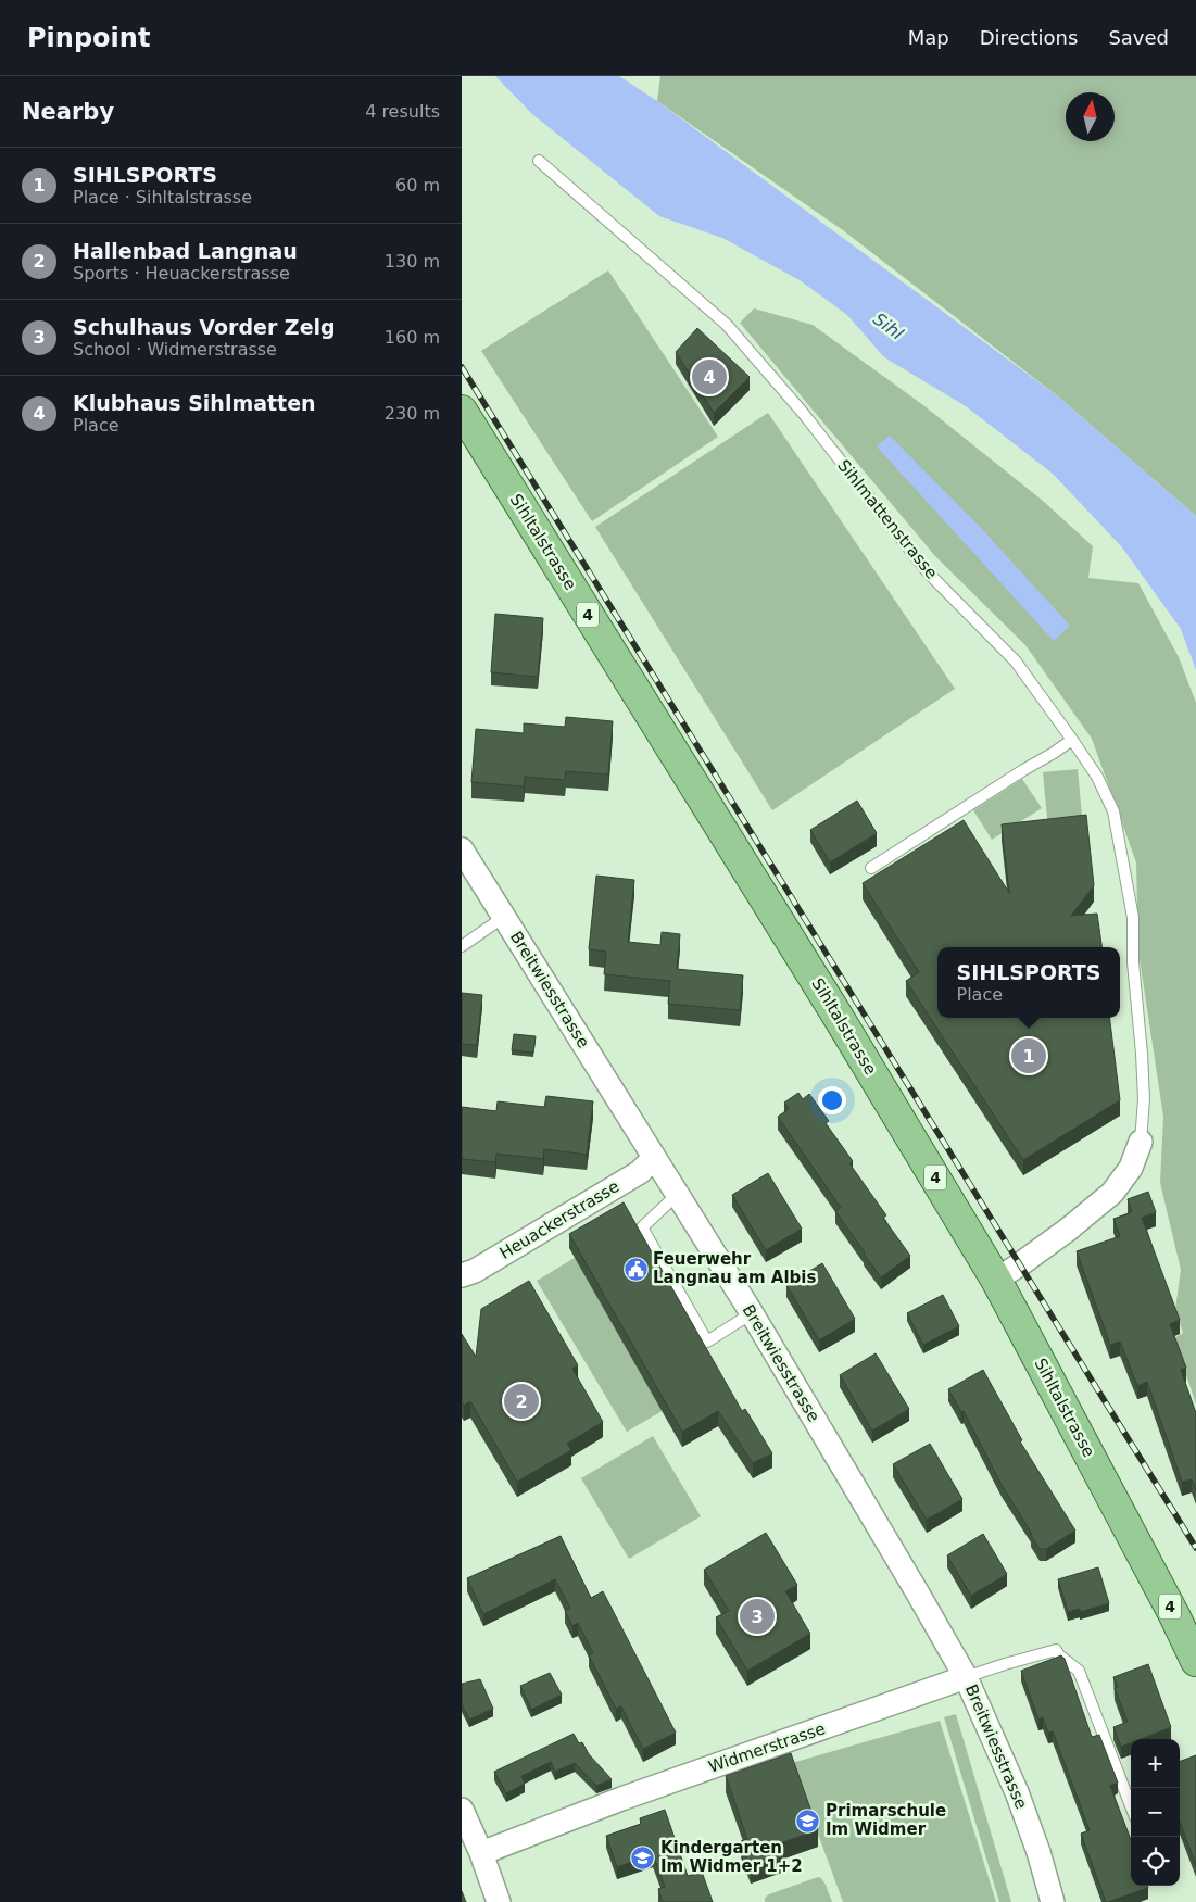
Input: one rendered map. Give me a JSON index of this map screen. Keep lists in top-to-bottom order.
{
  "streets": {
    "main road": ["Sihltalstrasse", "4"],
    "street": ["Breitwiesstrasse", "Heuackerstrasse", "Widmerstrasse"],
    "lane": ["Sihlmattenstrasse"]
  },
  "crossings": [
    ["Breitwiesstrasse", "Heuackerstrasse"],
    ["Breitwiesstrasse", "Widmerstrasse"]
  ],
  "water": ["Sihl"],
  "places": {
    "public building": ["Feuerwehr Langnau am Albis"],
    "school or university": ["Primarschule Im Widmer", "Kindergarten Im Widmer 1+2"]
  },
  "north": "top",
  "page": {
    "header": "Pinpoint",
    "nav": ["Map", "Directions", "Saved"],
    "heading": ["Nearby", "4 results"],
    "list": [
      {
        "mark": "1",
        "name": "SIHLSPORTS",
        "note": "Place · Sihltalstrasse",
        "value": "60 m"
      },
      {
        "mark": "2",
        "name": "Hallenbad Langnau",
        "note": "Sports · Heuackerstrasse",
        "value": "130 m"
      },
      {
        "mark": "3",
        "name": "Schulhaus Vorder Zelg",
        "note": "School · Widmerstrasse",
        "value": "160 m"
      },
      {
        "mark": "4",
        "name": "Klubhaus Sihlmatten",
        "note": "Place",
        "value": "230 m"
      }
    ],
    "pins": [
      "4",
      "1",
      "2",
      "3"
    ],
    "popup": ["SIHLSPORTS", "Place"],
    "map_buttons": ["+", "−"]
  }
}
